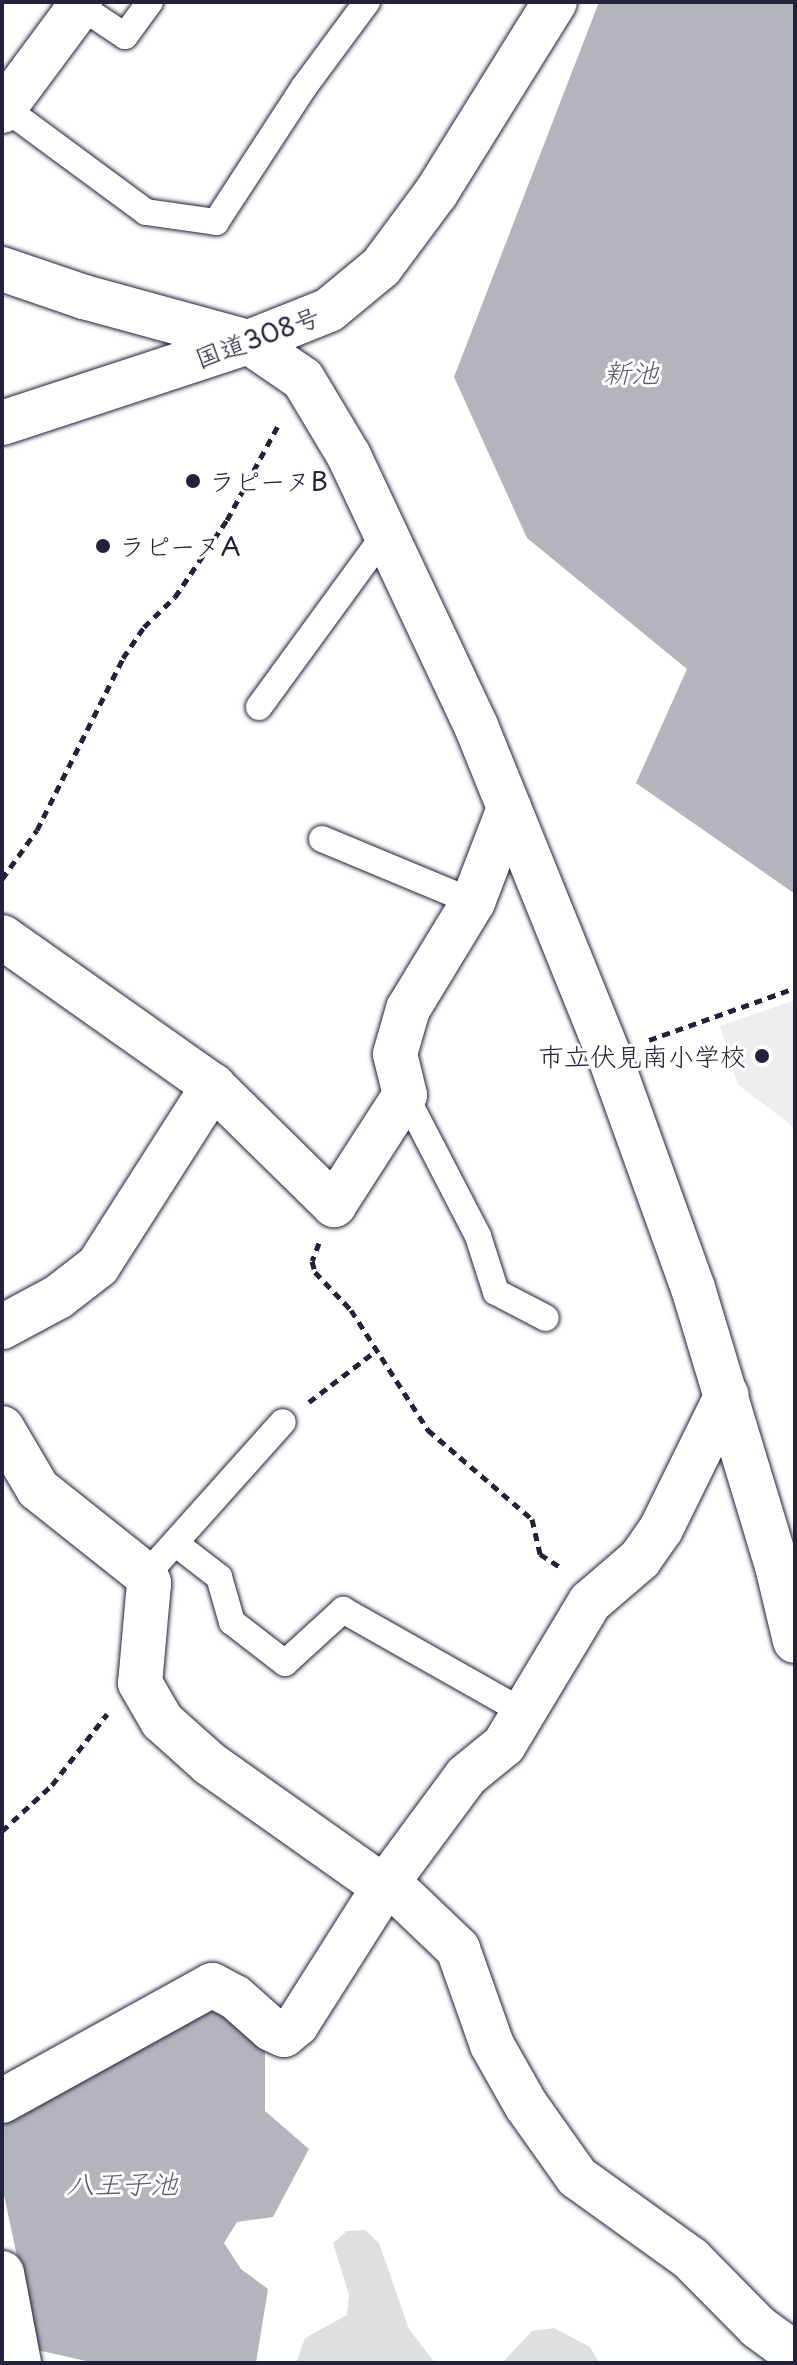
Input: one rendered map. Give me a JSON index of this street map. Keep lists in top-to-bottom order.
{
  "streets": {
    "main road": ["国道308号"]
  },
  "water": ["新池", "八王子池"],
  "places": ["ラピーヌB", "ラピーヌA", "市立伏見南小学校"]
}
